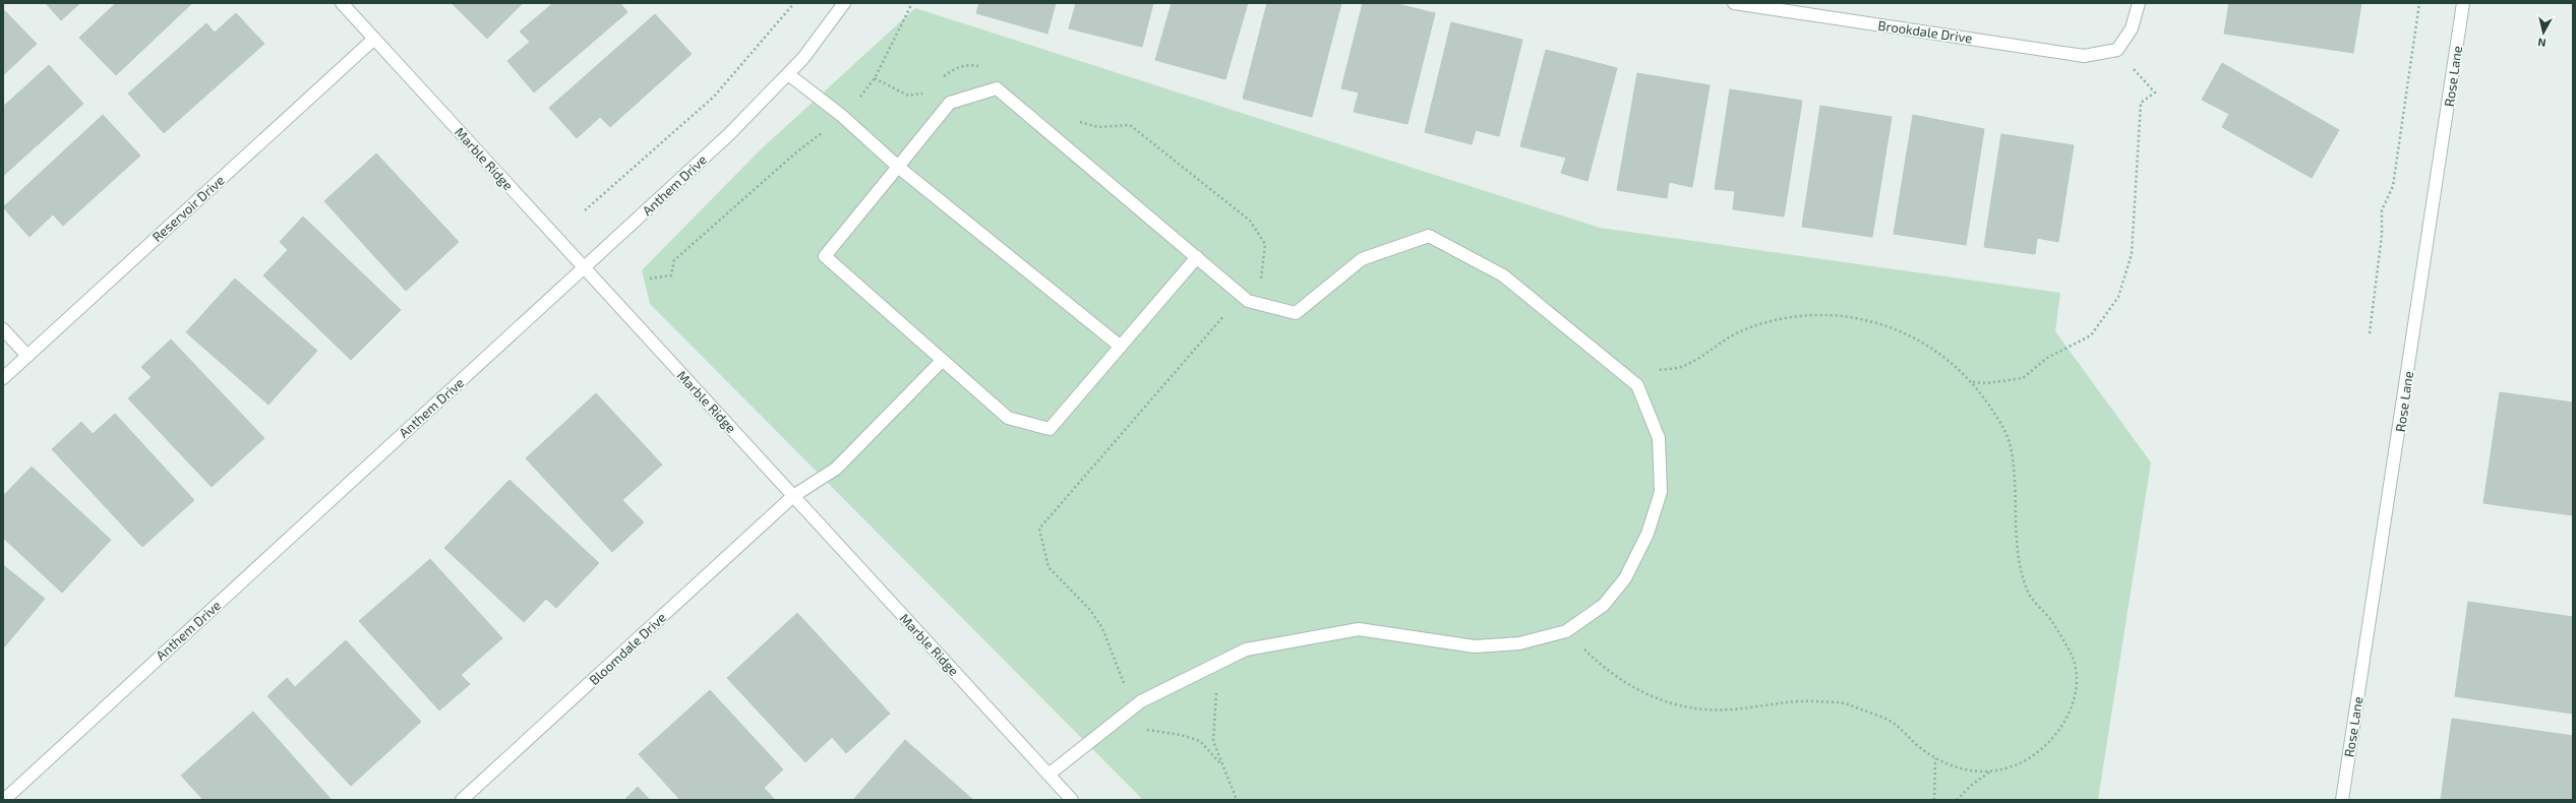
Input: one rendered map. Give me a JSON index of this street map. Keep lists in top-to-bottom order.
{
  "streets": {
    "street": [
      "Brookdale Drive",
      "Rose Lane",
      "Marble Ridge",
      "Anthem Drive",
      "Reservoir Drive",
      "Bloomdale Drive"
    ]
  },
  "crossings": [
    ["Marble Ridge", "Anthem Drive"],
    ["Marble Ridge", "Reservoir Drive"],
    ["Marble Ridge", "Bloomdale Drive"]
  ],
  "north": "bottom"
}
